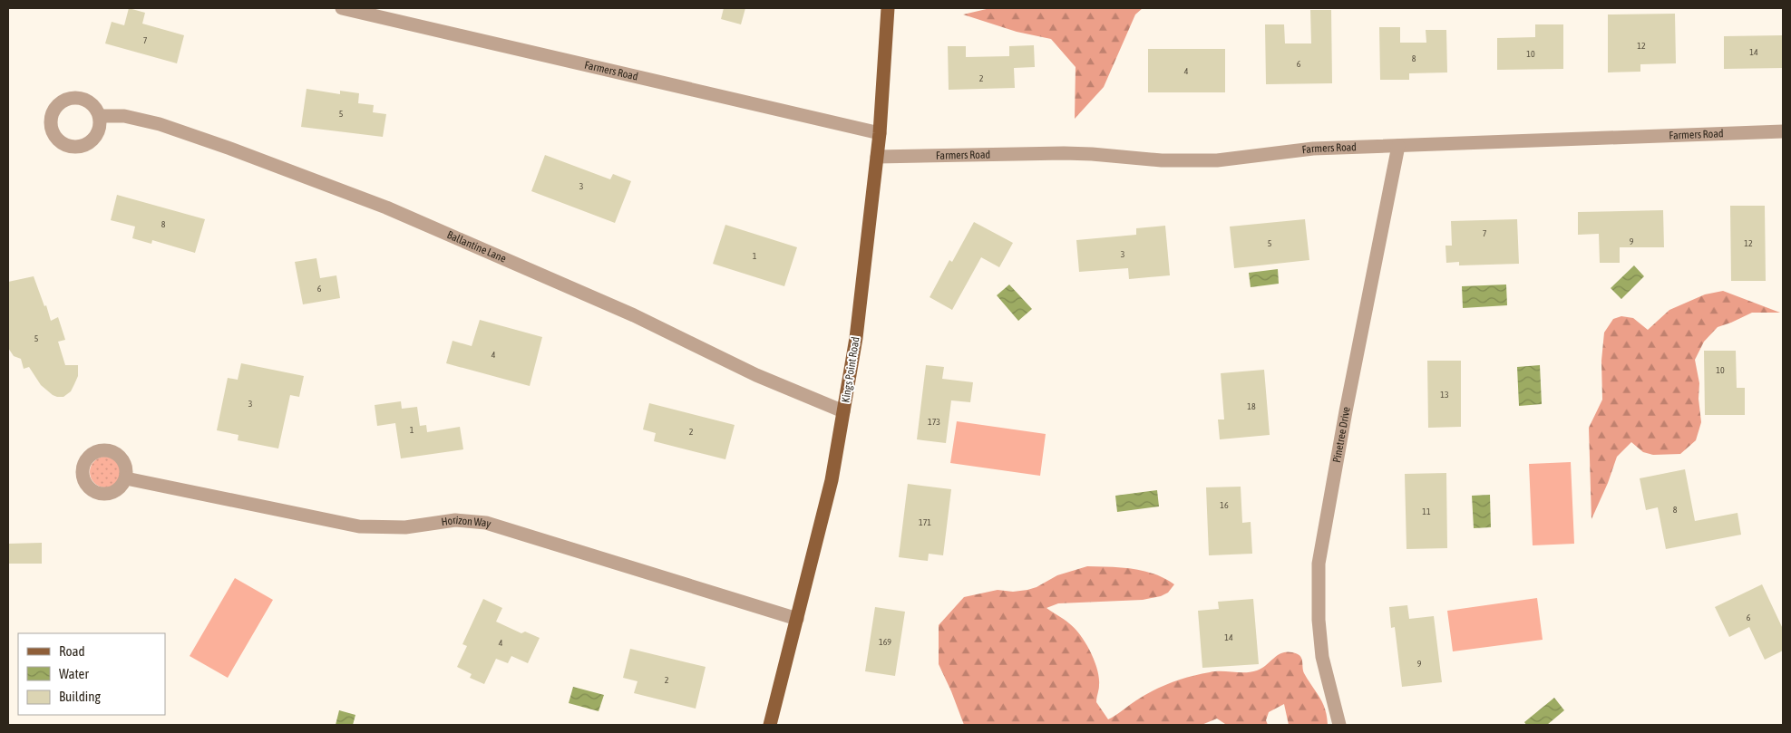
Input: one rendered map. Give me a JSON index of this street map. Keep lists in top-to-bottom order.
{
  "streets": {
    "main road": ["Kings Point Road"],
    "street": [
      "Farmers Road",
      "Ballantine Lane",
      "Pinetree Drive",
      "Horizon Way"
    ]
  },
  "crossings": [
    ["Farmers Road", "Kings Point Road"],
    ["Farmers Road", "Pinetree Drive"],
    ["Ballantine Lane", "Kings Point Road"],
    ["Kings Point Road", "Horizon Way"]
  ],
  "house_numbers": [
    "7",
    "12",
    "14",
    "10",
    "8",
    "6",
    "4",
    "2",
    "5",
    "3",
    "8",
    "7",
    "9",
    "5",
    "12",
    "3",
    "1",
    "6",
    "5",
    "4",
    "10",
    "13",
    "3",
    "18",
    "173",
    "1",
    "2",
    "16",
    "8",
    "11",
    "171",
    "6",
    "14",
    "169",
    "4",
    "9",
    "2"
  ],
  "legend": ["Road", "Water", "Building"]
}
